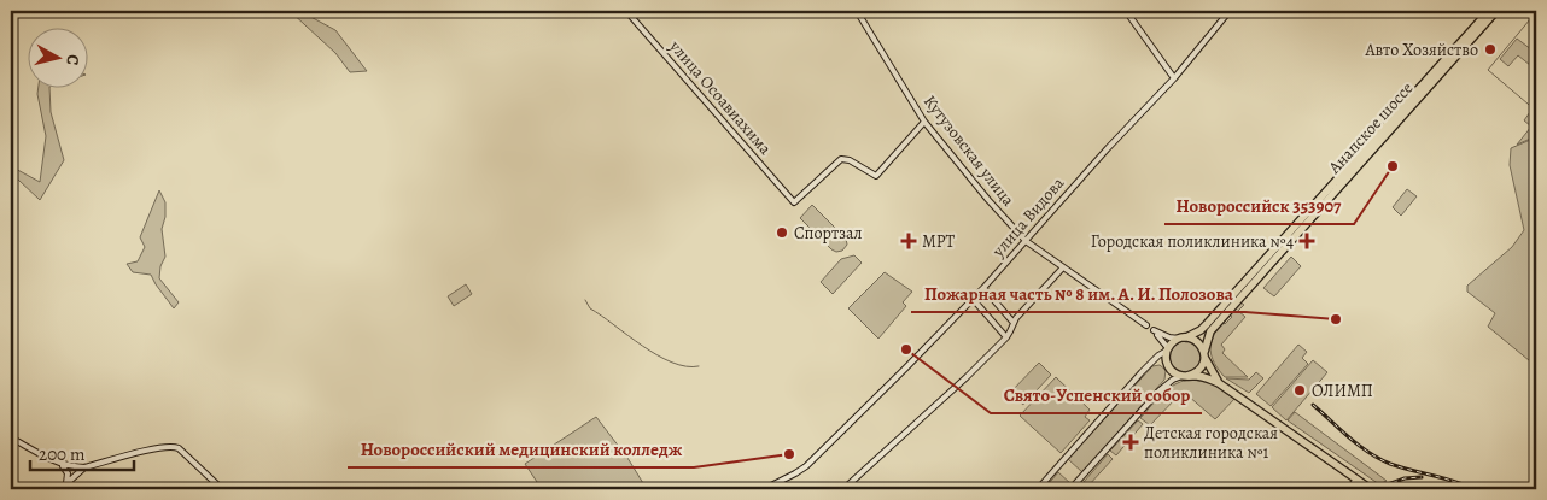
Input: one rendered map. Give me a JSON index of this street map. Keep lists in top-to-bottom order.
{
  "streets": {
    "highway": ["Анапское шоссе"],
    "street": ["улица Осоавиахима", "Кутузовская улица", "улица Видова"]
  },
  "crossings": [
    ["улица Осоавиахима", "Кутузовская улица"],
    ["Кутузовская улица", "улица Видова"]
  ],
  "places": {
    "other": [
      "Авто Хозяйство",
      "Новороссийск 353907",
      "Спортзал",
      "Пожарная часть № 8 им. А. И. Полозова",
      "Свято-Успенский собор",
      "ОЛИМП",
      "Новороссийский медицинский колледж"
    ],
    "health": ["МРТ", "Городская поликлиника №4", "Детская городская поликлиника №1"]
  },
  "scale_bar": "200 m",
  "north": "right"
}
